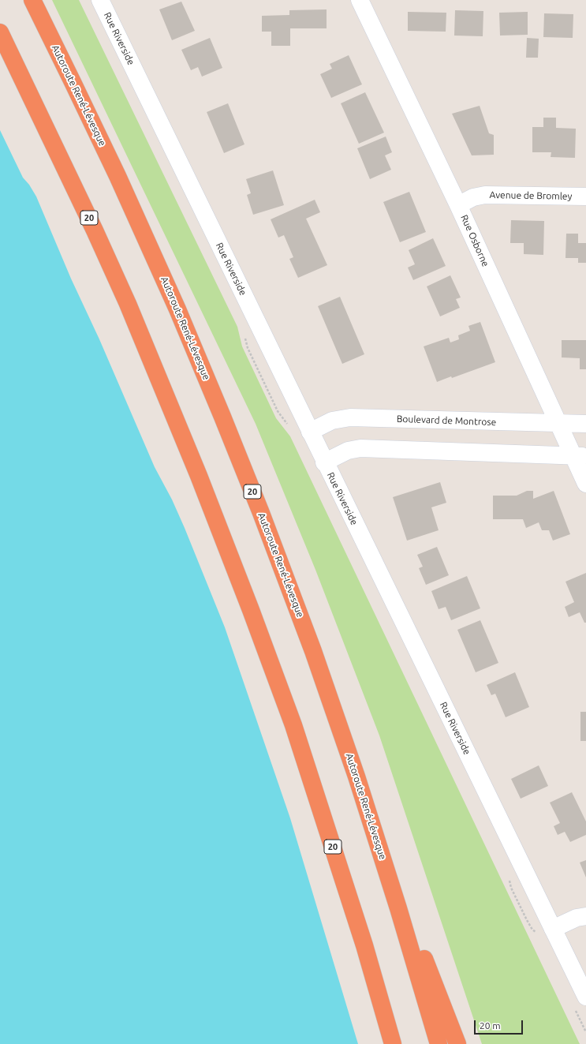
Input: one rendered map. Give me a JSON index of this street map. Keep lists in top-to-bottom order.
{
  "streets": {
    "highway": ["Autoroute René-Lévesque", "20"],
    "street": [
      "Rue Riverside",
      "Avenue de Bromley",
      "Rue Osborne",
      "Boulevard de Montrose"
    ]
  },
  "crossings": [
    ["Rue Riverside", "Boulevard de Montrose"],
    ["Avenue de Bromley", "Rue Osborne"],
    ["Rue Osborne", "Boulevard de Montrose"]
  ],
  "scale_bar": "20 m"
}
